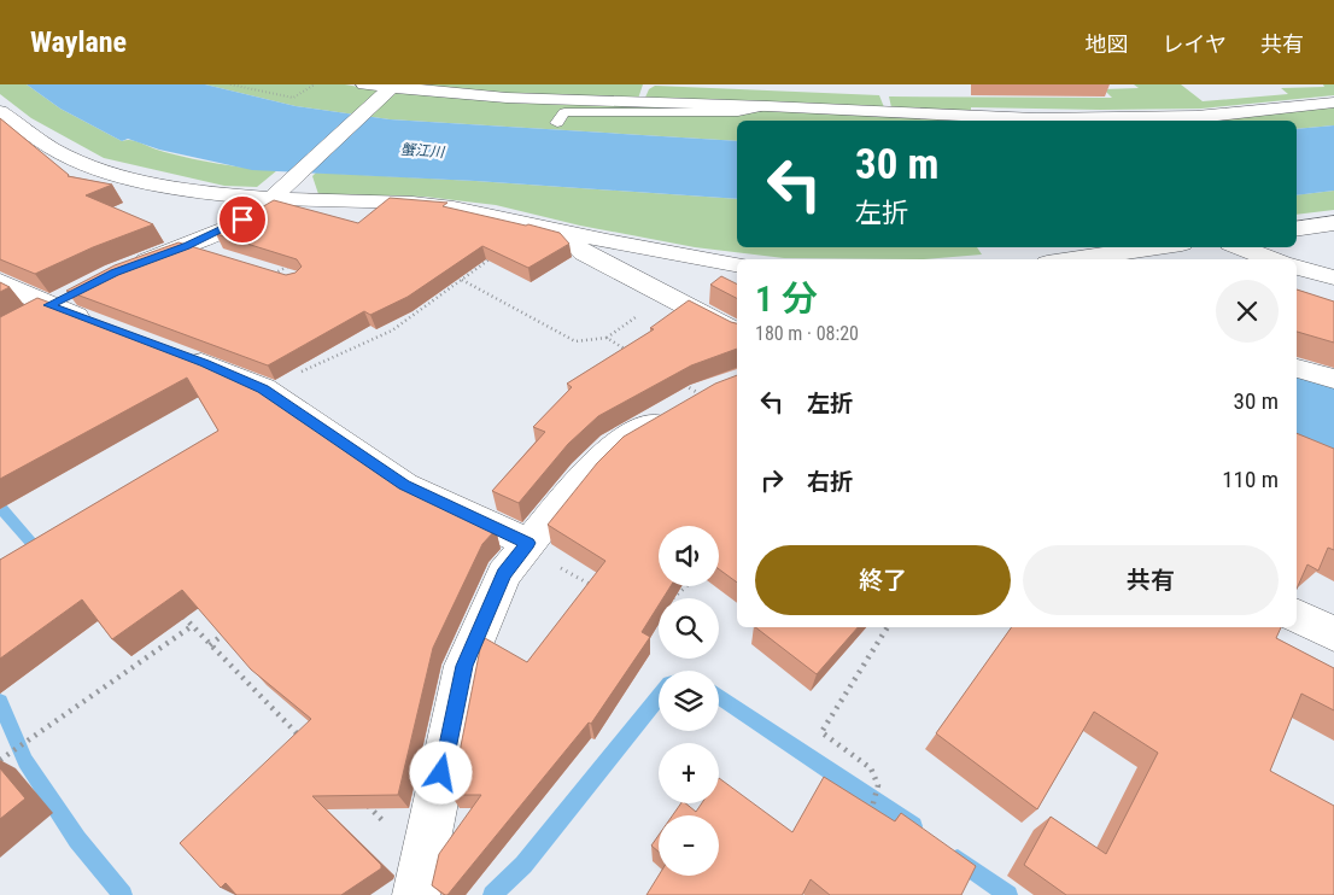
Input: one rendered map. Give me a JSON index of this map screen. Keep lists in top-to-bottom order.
{
  "water": ["蟹江川"],
  "page": {
    "header": "Waylane",
    "nav": ["地図", "レイヤ", "共有"],
    "turn": ["30 m", "左折"],
    "heading": ["1 分", "180 m · 08:20"],
    "list": [
      {
        "name": "左折",
        "value": "30 m"
      },
      {
        "name": "右折",
        "value": "110 m"
      }
    ],
    "map_buttons": ["+", "−"],
    "buttons": ["終了", "共有"]
  }
}
